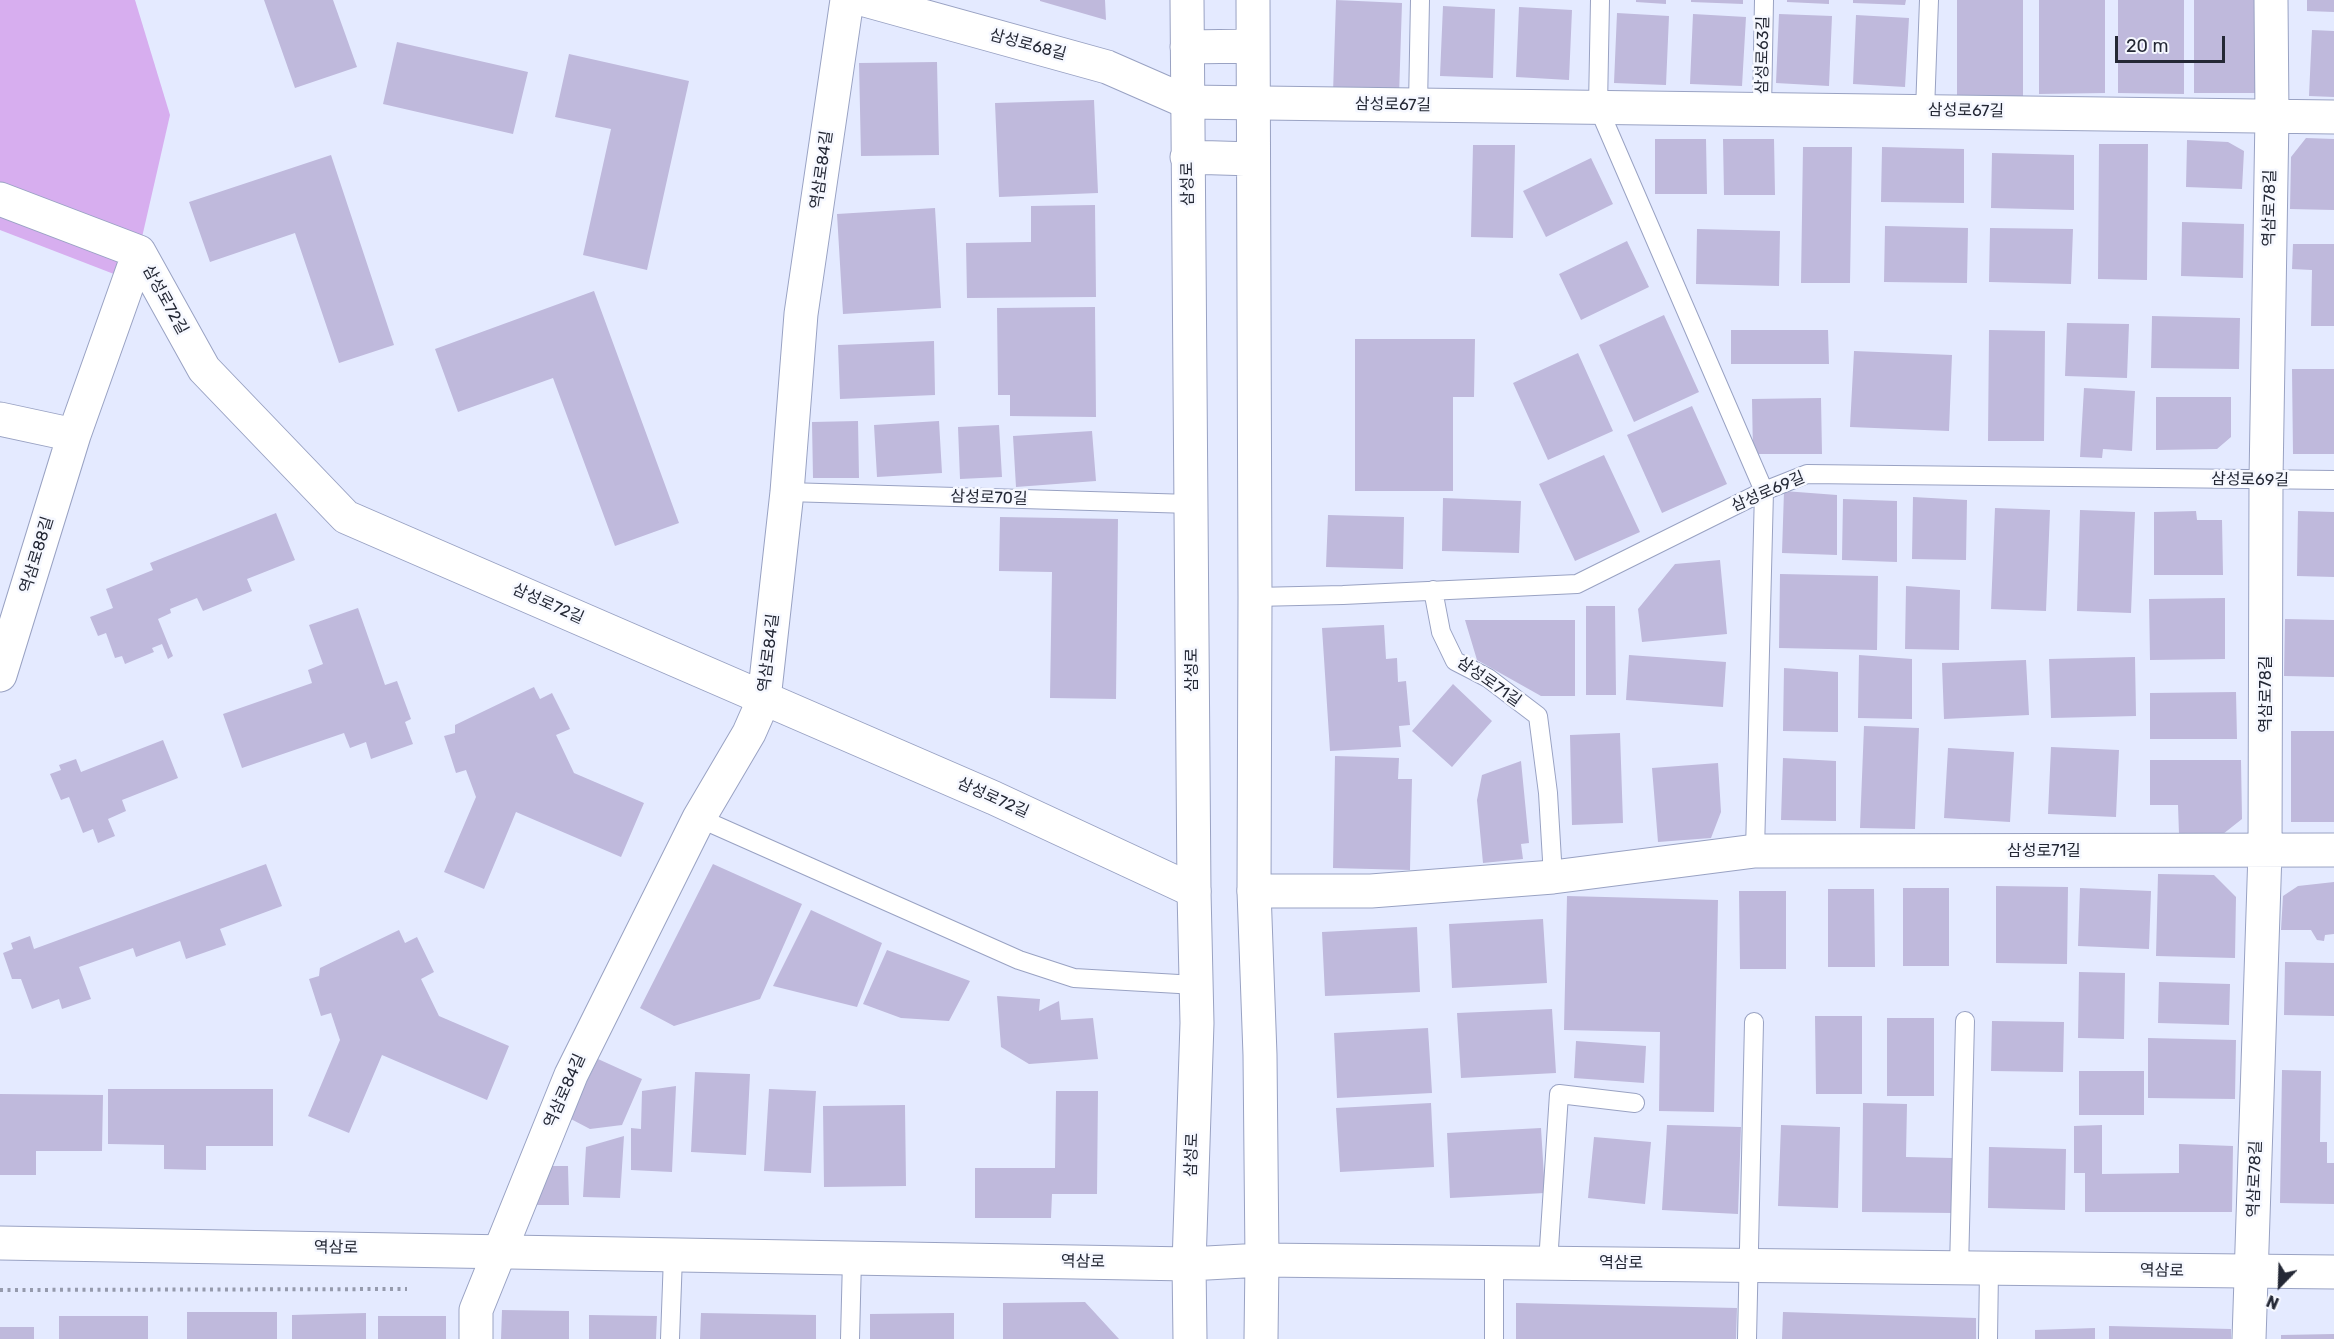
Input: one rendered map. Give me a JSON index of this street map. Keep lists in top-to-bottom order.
{
  "streets": {
    "street": [
      "삼성로68길",
      "삼성로67길",
      "역삼로84길",
      "삼성로",
      "역삼로78길",
      "삼성로72길",
      "역삼로88길",
      "삼성로71길",
      "역삼로"
    ],
    "lane": ["삼성로63길", "삼성로69길", "삼성로70길"]
  },
  "crossings": [
    ["삼성로68길", "삼성로67길"],
    ["삼성로68길", "삼성로"],
    ["삼성로63길", "삼성로67길"],
    ["삼성로67길", "삼성로"],
    ["삼성로67길", "역삼로78길"],
    ["역삼로84길", "삼성로72길"],
    ["역삼로84길", "삼성로70길"],
    ["역삼로84길", "역삼로"],
    ["삼성로", "삼성로72길"],
    ["삼성로", "삼성로70길"],
    ["삼성로", "역삼로"],
    ["역삼로78길", "삼성로69길"],
    ["역삼로78길", "삼성로71길"],
    ["역삼로78길", "역삼로"],
    ["삼성로72길", "역삼로88길"],
    ["삼성로69길", "삼성로71길"]
  ],
  "scale_bar": "20 m",
  "north": "bottom left"
}
